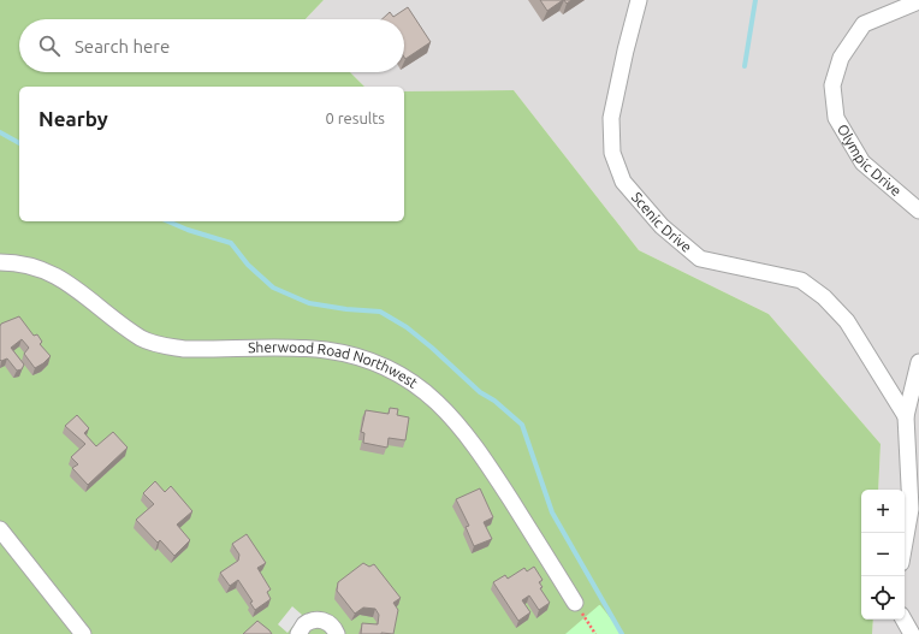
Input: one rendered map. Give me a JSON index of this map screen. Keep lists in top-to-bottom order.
{
  "streets": {
    "street": ["Olympic Drive", "Scenic Drive", "Sherwood Road Northwest"]
  },
  "page": {
    "search": "Search here",
    "heading": ["Nearby", "0 results"],
    "map_buttons": ["+", "−"]
  }
}
